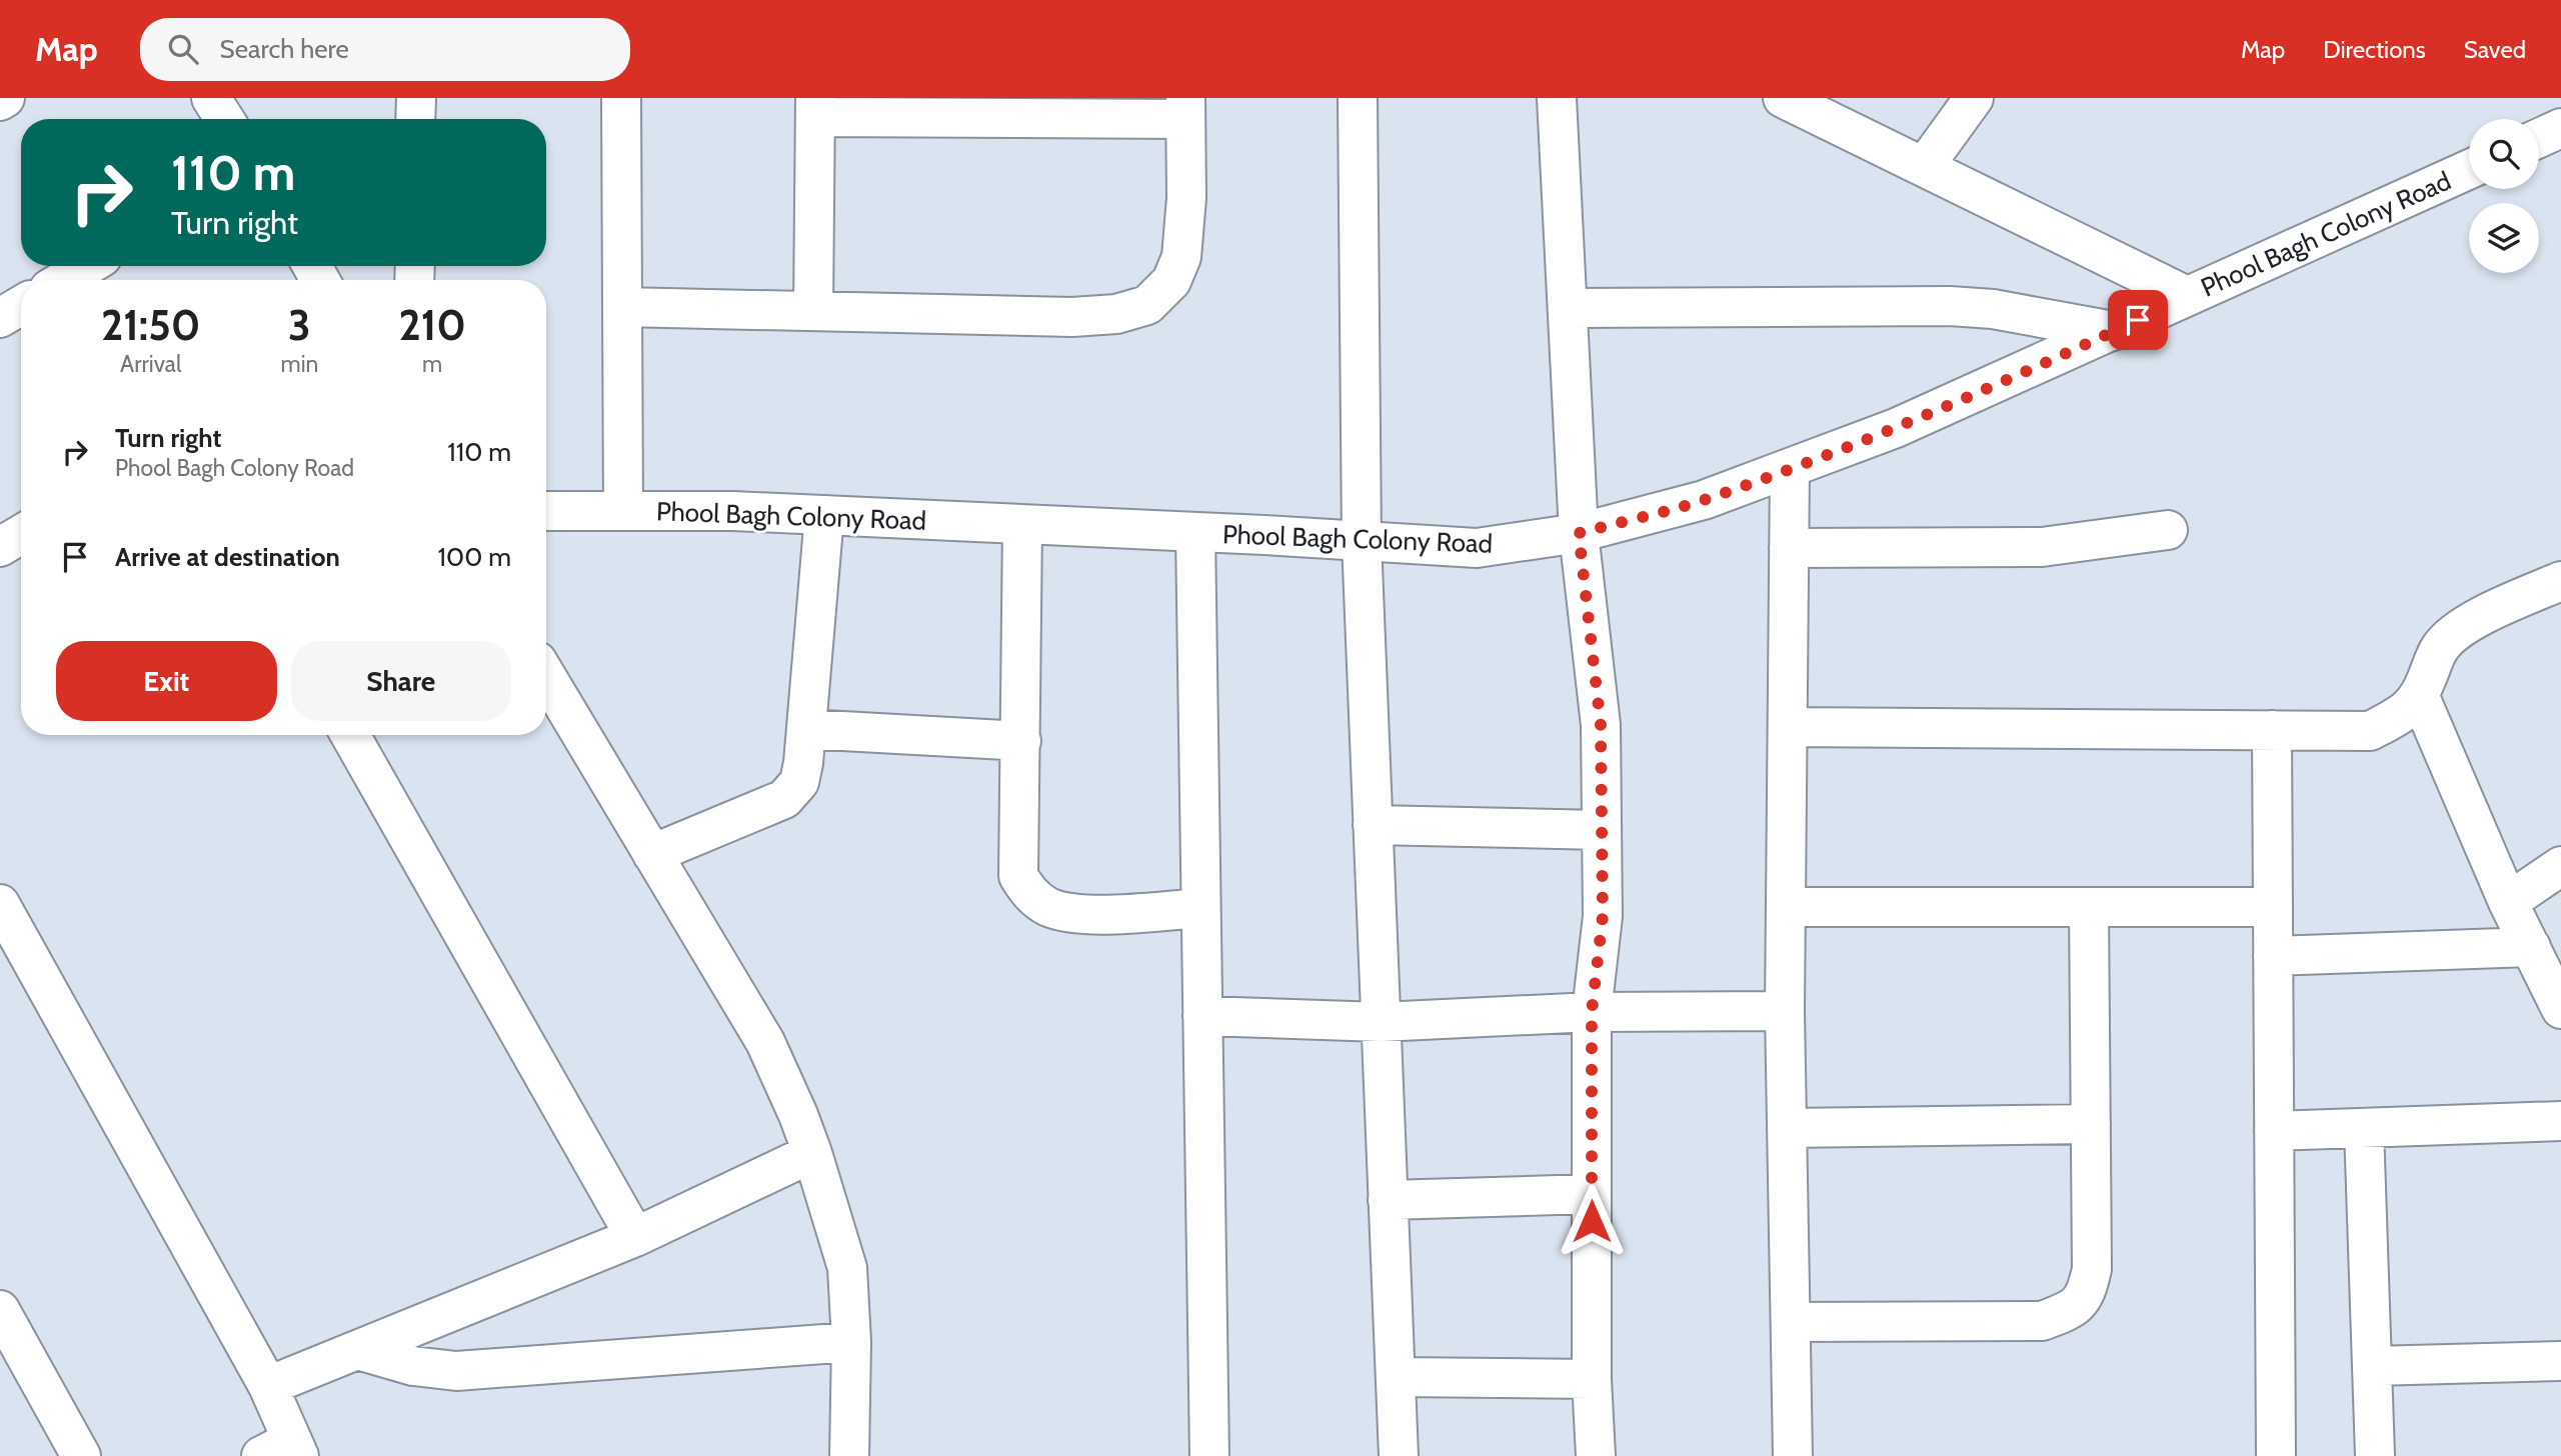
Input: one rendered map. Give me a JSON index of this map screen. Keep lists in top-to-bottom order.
{
  "streets": {
    "street": ["Phool Bagh Colony Road"]
  },
  "page": {
    "header": "Map",
    "search": "Search here",
    "nav": ["Map", "Directions", "Saved"],
    "turn": ["110 m", "Turn right"],
    "eta": [
      "21:50",
      "Arrival",
      "3",
      "min",
      "210",
      "m"
    ],
    "list": [
      {
        "name": "Turn right",
        "note": "Phool Bagh Colony Road",
        "value": "110 m"
      },
      {
        "name": "Arrive at destination",
        "value": "100 m"
      }
    ],
    "buttons": ["Exit", "Share"]
  }
}
